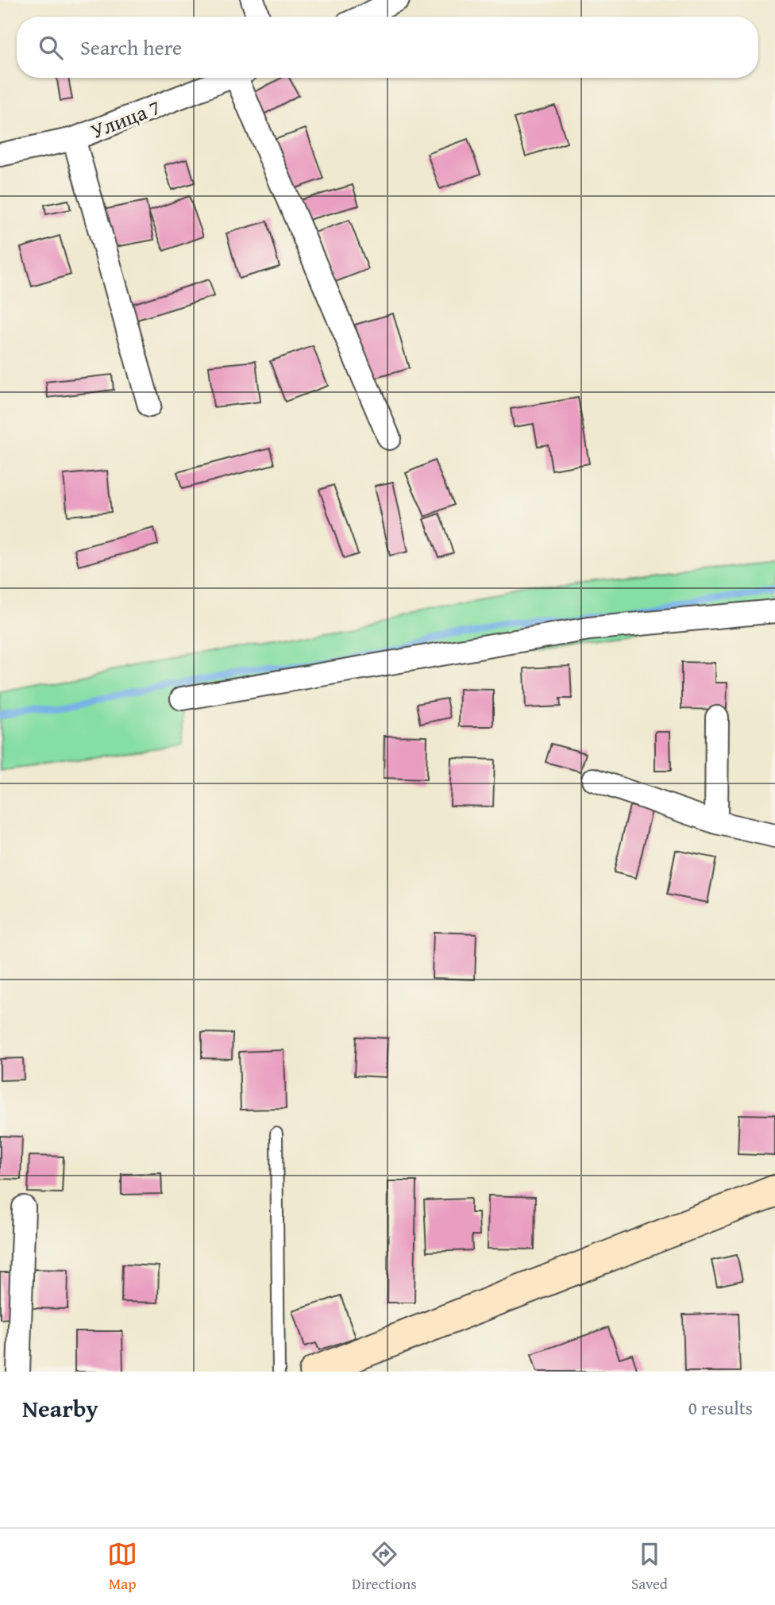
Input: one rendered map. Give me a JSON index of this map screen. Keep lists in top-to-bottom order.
{
  "streets": {
    "street": ["Улица 7"]
  },
  "page": {
    "search": "Search here",
    "heading": ["Nearby", "0 results"],
    "nav": ["Map", "Directions", "Saved"]
  }
}
